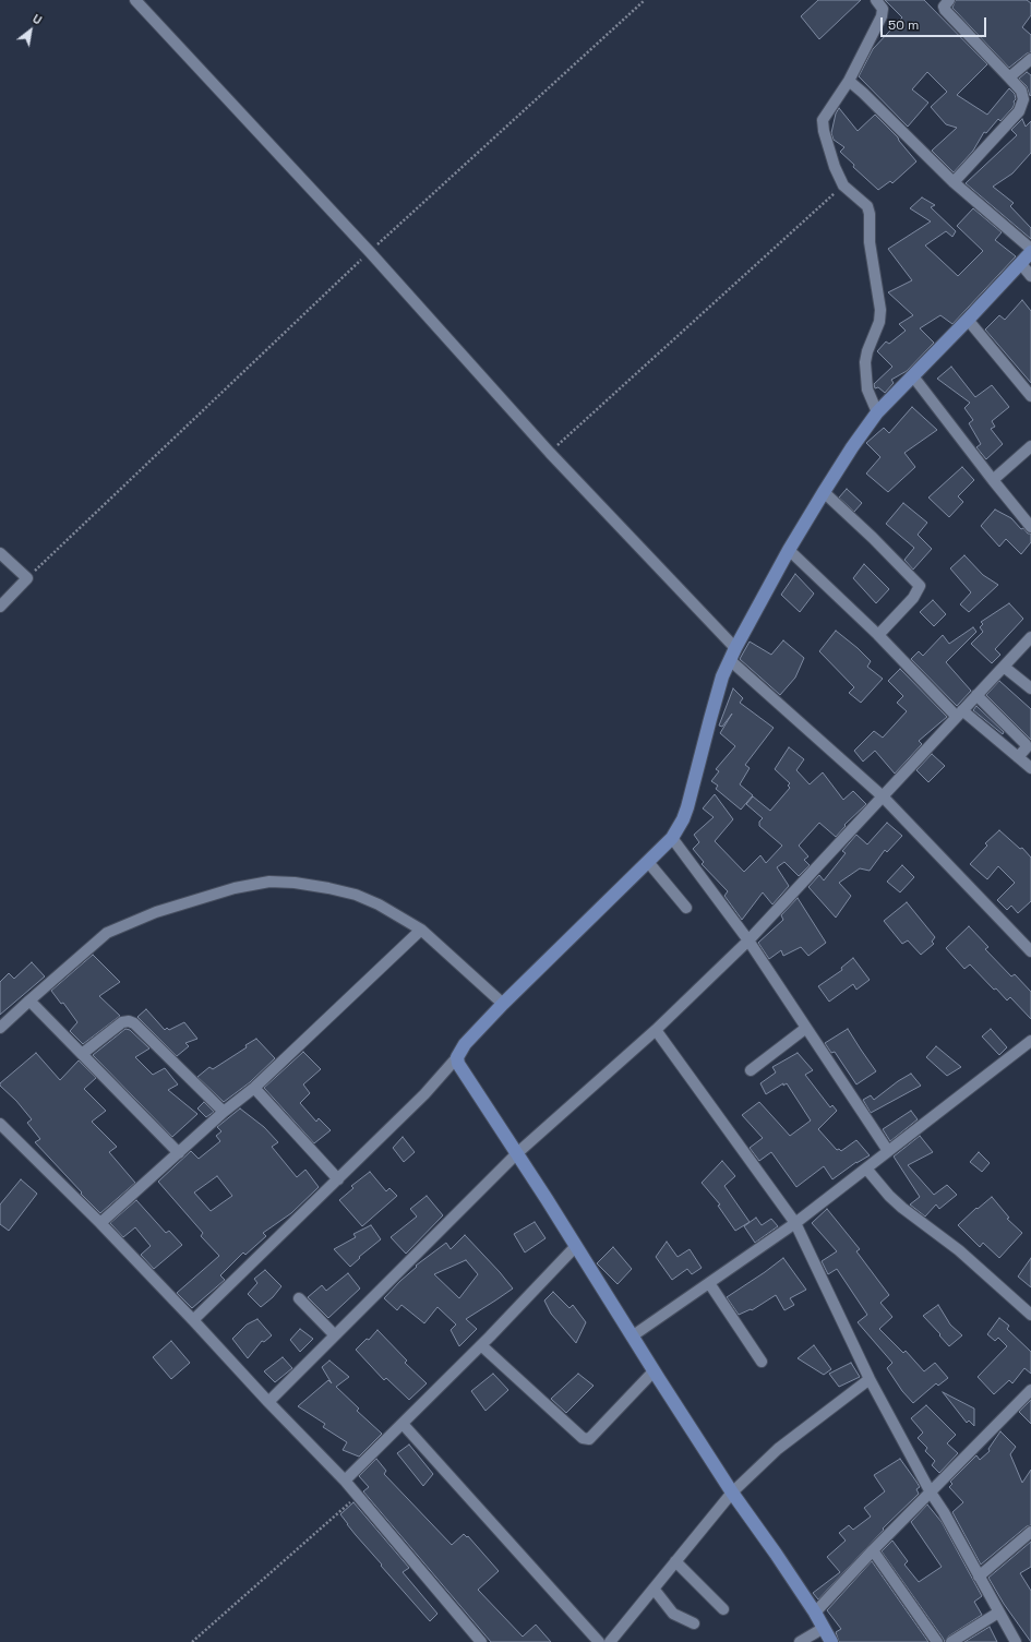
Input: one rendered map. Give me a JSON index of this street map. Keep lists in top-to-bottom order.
{
  "scale_bar": "50 m",
  "north": "top right"
}
